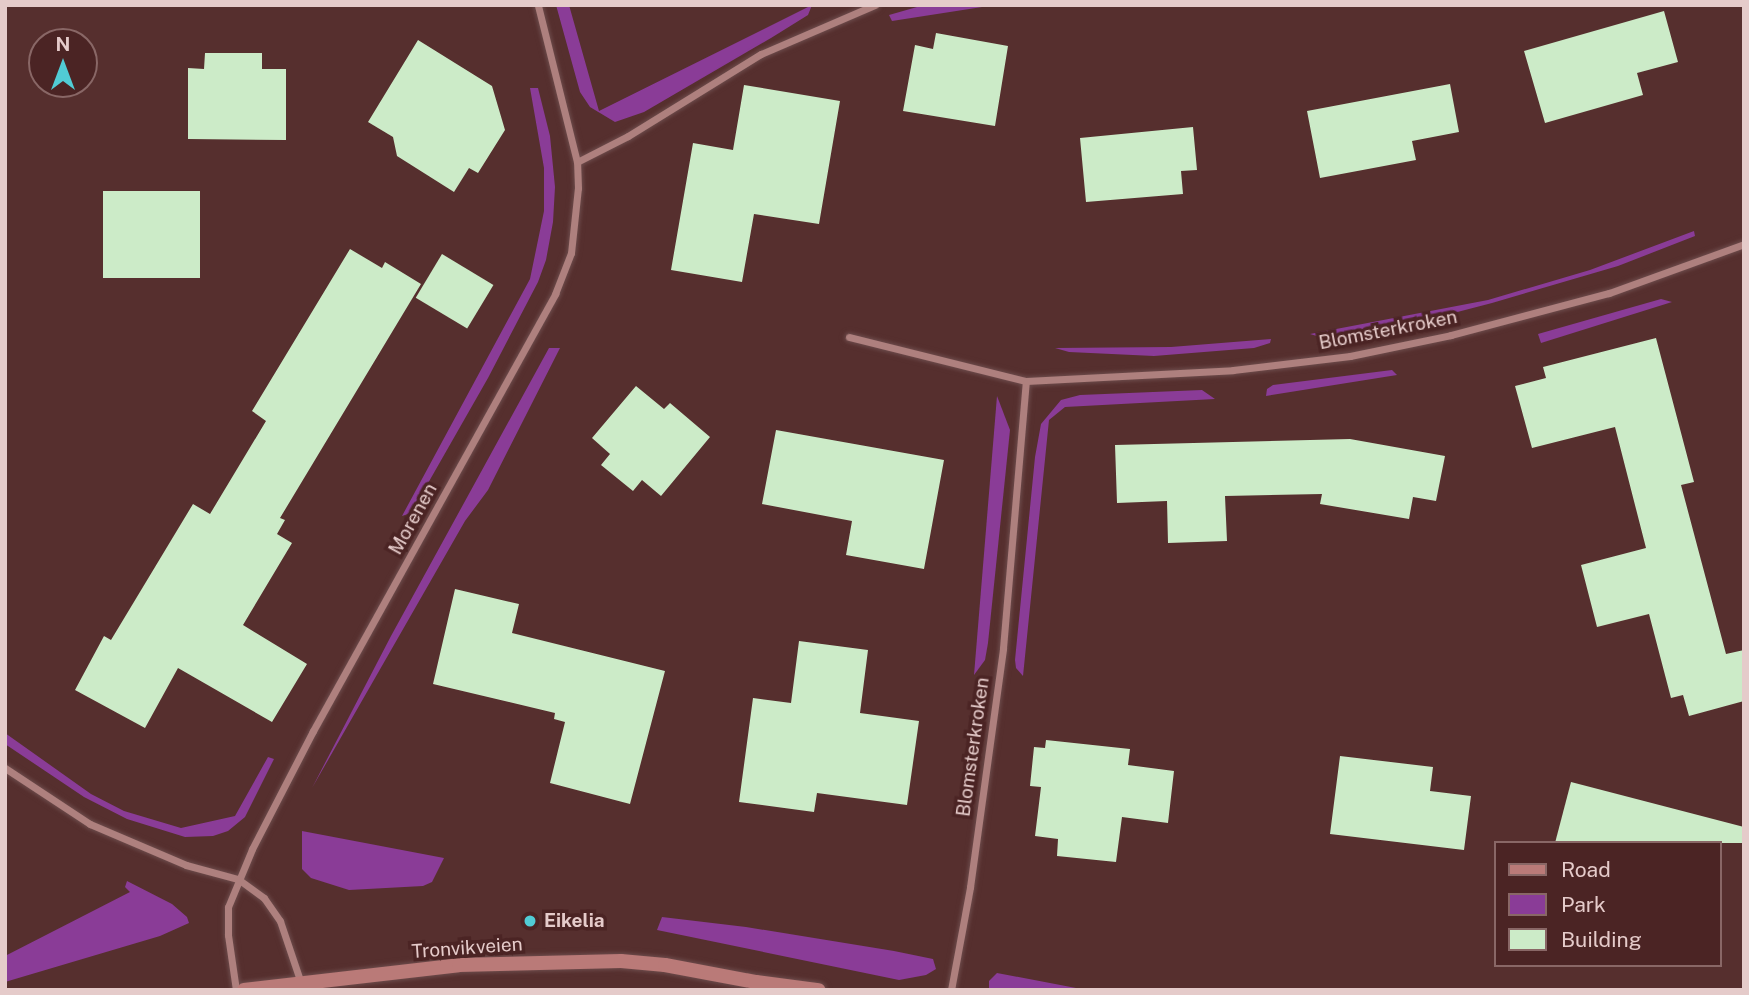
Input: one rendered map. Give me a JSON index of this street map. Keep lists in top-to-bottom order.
{
  "streets": {
    "street": ["Blomsterkroken", "Morenen", "Tronvikveien"]
  },
  "places": ["Eikelia"],
  "legend": ["Road", "Park", "Building"],
  "north": "top"
}
